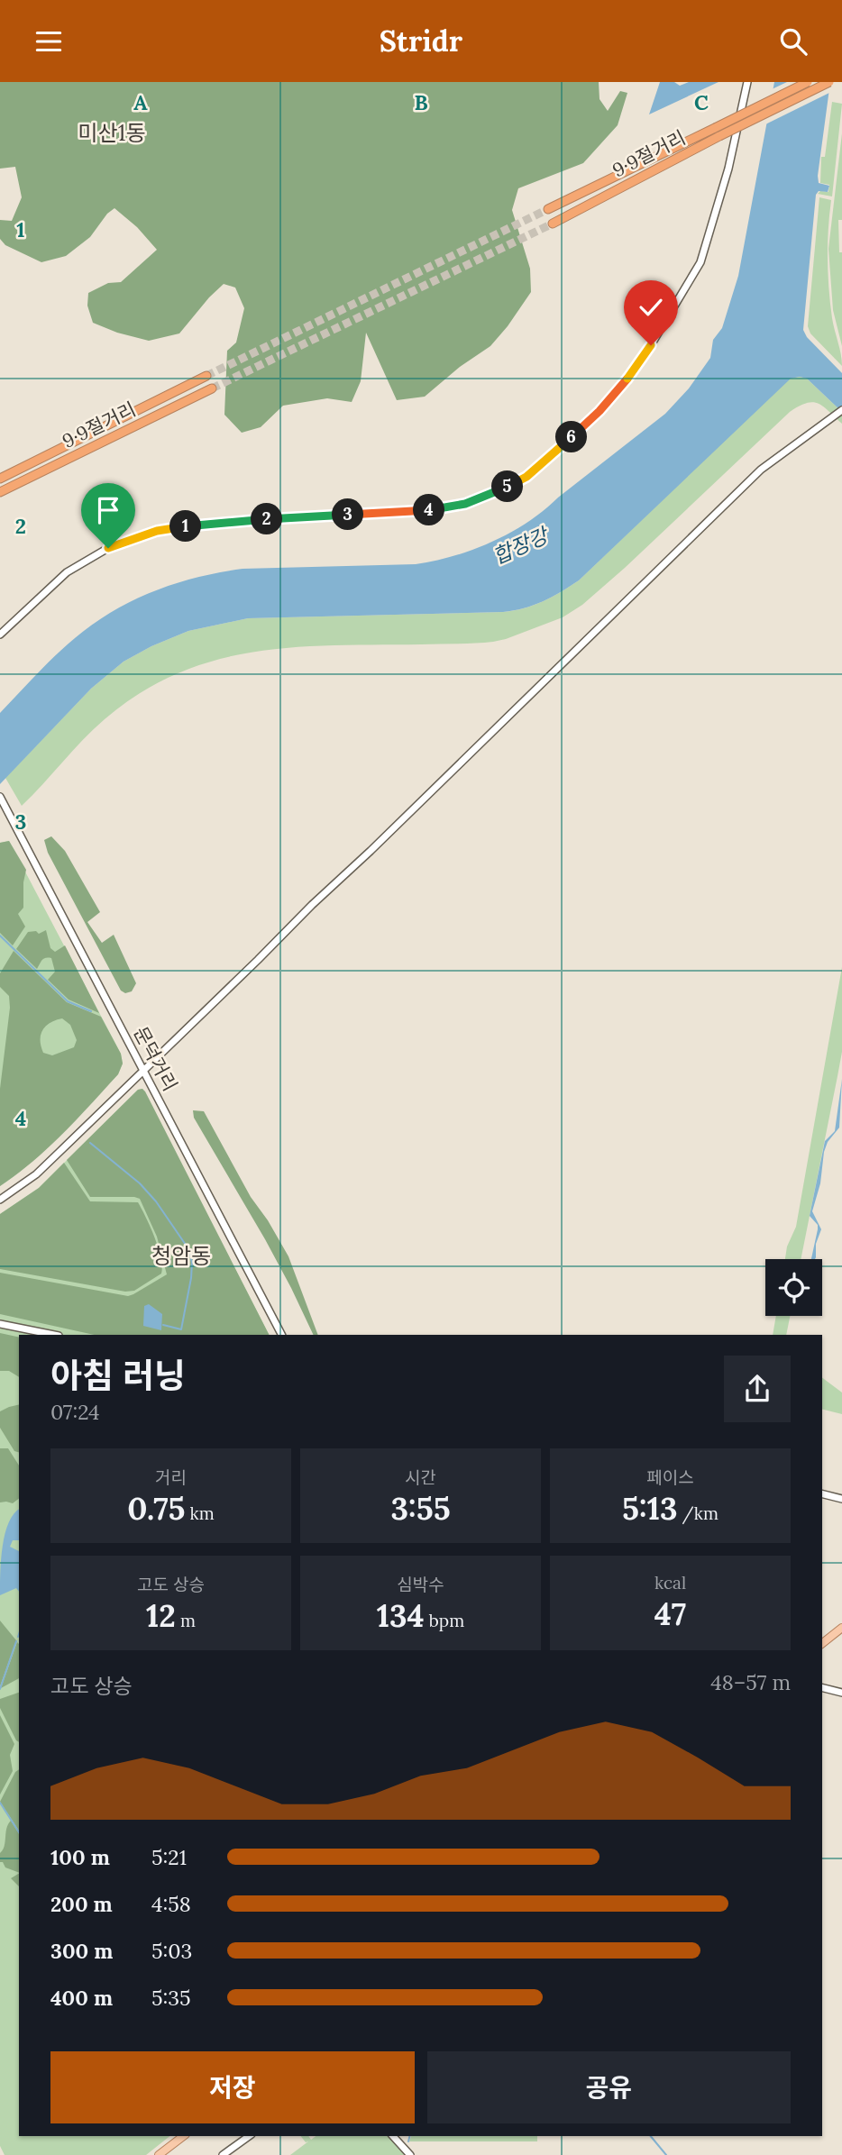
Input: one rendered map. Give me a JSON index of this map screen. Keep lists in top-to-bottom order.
{
  "streets": {
    "highway": ["9·9절거리"],
    "street": ["문덕거리"]
  },
  "districts": ["미산1동", "청암동"],
  "water": ["합장강"],
  "page": {
    "header": "Stridr",
    "pins": [
      "6",
      "5",
      "4",
      "3",
      "2",
      "1"
    ],
    "heading": ["아침 러닝", "07:24"],
    "stats": [
      ["거리", "0.75 km"],
      ["시간", "3:55"],
      ["페이스", "5:13 /km"],
      ["고도 상승", "12 m"],
      ["심박수", "134 bpm"],
      ["kcal", "47"]
    ],
    "chart": ["고도 상승", "48–57 m"],
    "list": [
      {
        "name": "100 m",
        "note": "5:21"
      },
      {
        "name": "200 m",
        "note": "4:58"
      },
      {
        "name": "300 m",
        "note": "5:03"
      },
      {
        "name": "400 m",
        "note": "5:35"
      }
    ],
    "buttons": ["저장", "공유"]
  },
  "grid": {
    "columns": ["A", "B", "C"],
    "rows": [
      "1",
      "2",
      "3",
      "4"
    ]
  }
}
